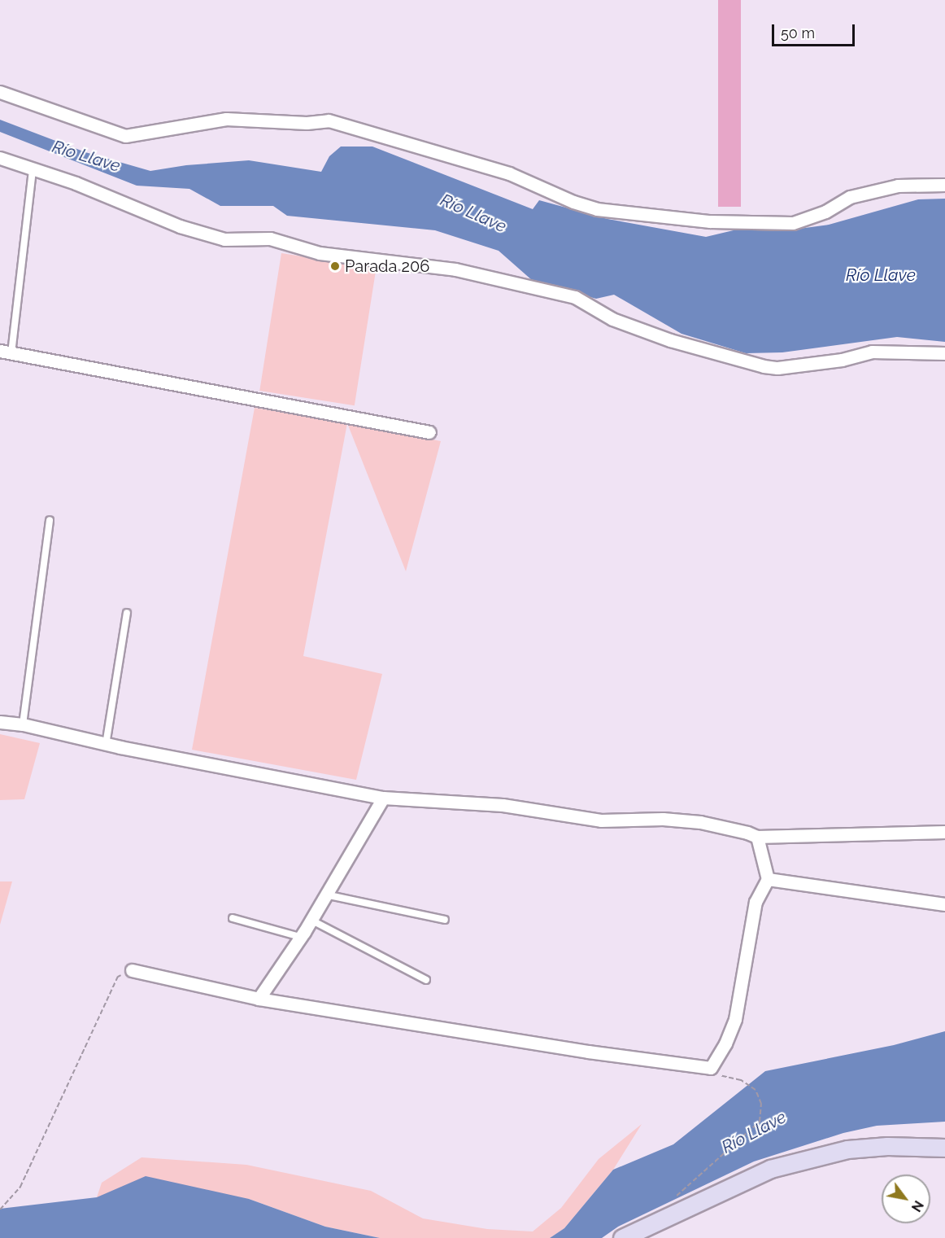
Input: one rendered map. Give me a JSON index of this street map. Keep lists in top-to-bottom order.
{
  "water": ["Río Llave"],
  "places": ["Parada 206"],
  "scale_bar": "50 m",
  "north": "bottom right"
}
